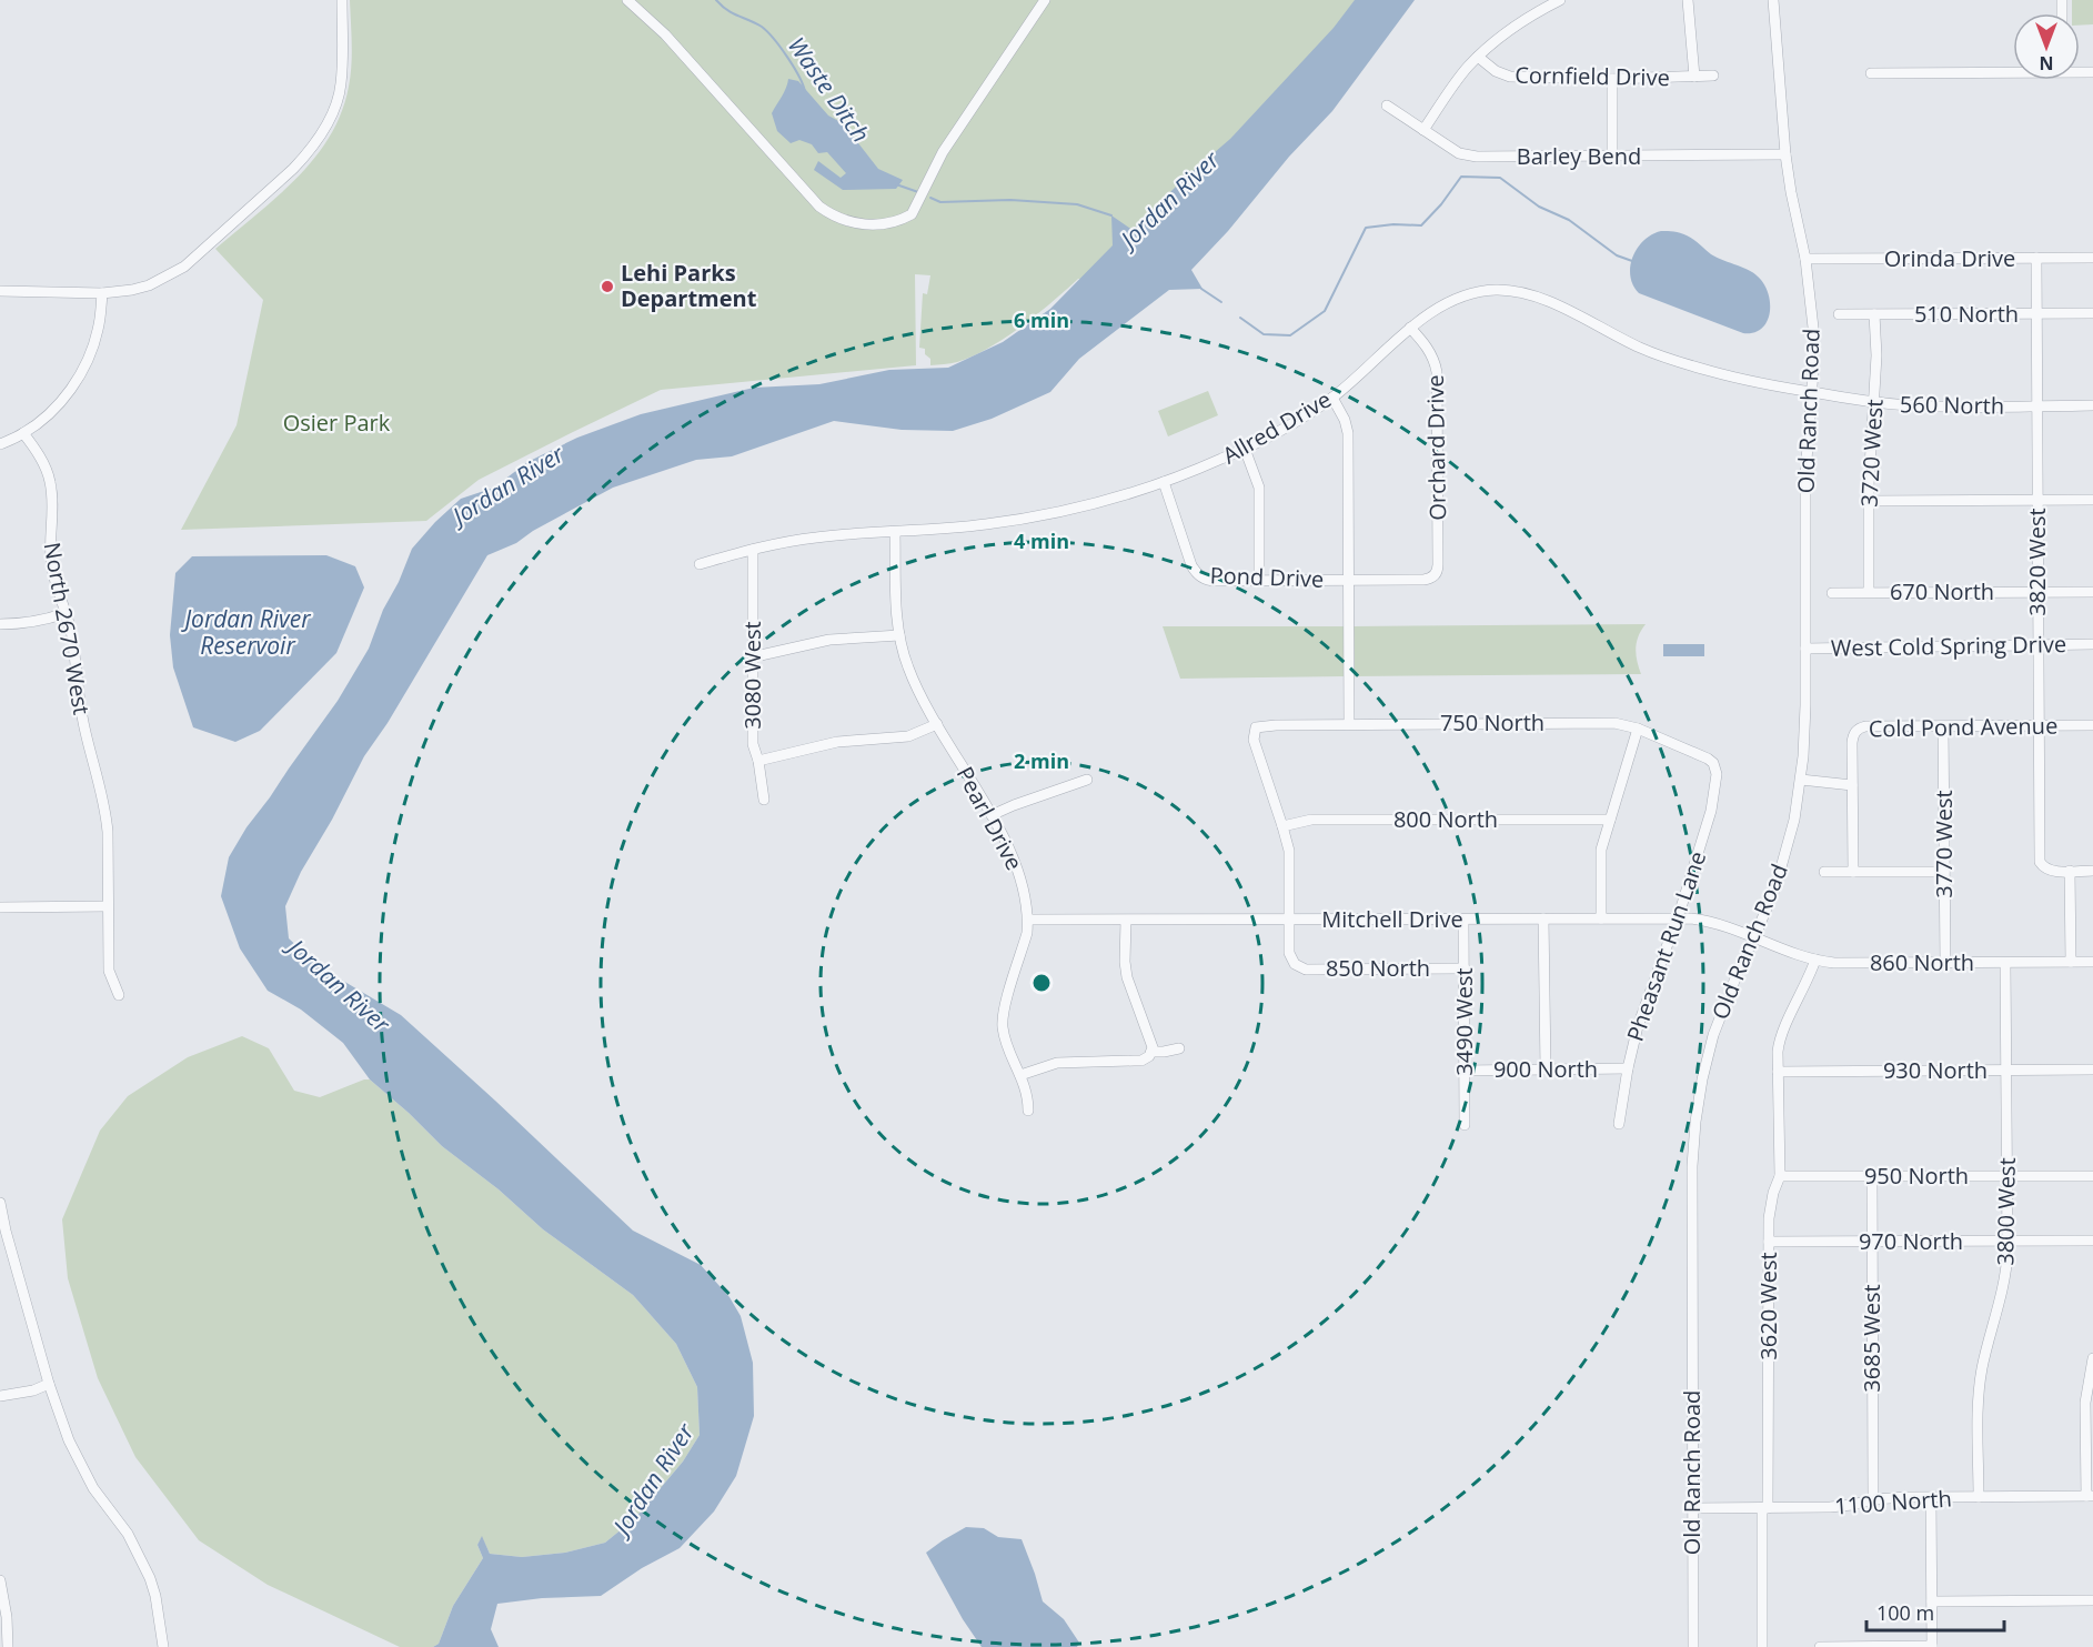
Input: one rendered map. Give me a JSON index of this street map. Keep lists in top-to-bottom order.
{
  "streets": {
    "street": [
      "Cornfield Drive",
      "Barley Bend",
      "Orinda Drive",
      "510 North",
      "560 North",
      "Old Ranch Road",
      "Allred Drive",
      "Orchard Drive",
      "3720 West",
      "3820 West",
      "Pond Drive",
      "670 North",
      "North 2670 West",
      "West Cold Spring Drive",
      "3080 West",
      "750 North",
      "Cold Pond Avenue",
      "Pearl Drive",
      "800 North",
      "3770 West",
      "Mitchell Drive",
      "Pheasant Run Lane",
      "860 North",
      "850 North",
      "3490 West",
      "900 North",
      "930 North",
      "950 North",
      "3800 West",
      "970 North",
      "3620 West",
      "3685 West",
      "1100 North"
    ]
  },
  "crossings": [
    ["Barley Bend", "Old Ranch Road"],
    ["Orinda Drive", "Old Ranch Road"],
    ["Orinda Drive", "3820 West"],
    ["510 North", "3720 West"],
    ["510 North", "3820 West"],
    ["560 North", "Old Ranch Road"],
    ["560 North", "Allred Drive"],
    ["560 North", "3720 West"],
    ["560 North", "3820 West"],
    ["Old Ranch Road", "Allred Drive"],
    ["Old Ranch Road", "West Cold Spring Drive"],
    ["Old Ranch Road", "Mitchell Drive"],
    ["Old Ranch Road", "860 North"],
    ["Old Ranch Road", "1100 North"],
    ["Allred Drive", "Orchard Drive"],
    ["Allred Drive", "Pond Drive"],
    ["Allred Drive", "3080 West"],
    ["Allred Drive", "Pearl Drive"],
    ["Orchard Drive", "Pond Drive"],
    ["3720 West", "670 North"],
    ["3820 West", "670 North"],
    ["3820 West", "West Cold Spring Drive"],
    ["3820 West", "Cold Pond Avenue"],
    ["750 North", "800 North"],
    ["750 North", "Pheasant Run Lane"],
    ["Cold Pond Avenue", "3770 West"],
    ["Pearl Drive", "Mitchell Drive"],
    ["3770 West", "860 North"],
    ["Mitchell Drive", "Pheasant Run Lane"],
    ["Mitchell Drive", "860 North"],
    ["Mitchell Drive", "850 North"],
    ["Mitchell Drive", "3490 West"],
    ["Pheasant Run Lane", "900 North"],
    ["860 North", "3800 West"],
    ["860 North", "3620 West"],
    ["850 North", "3490 West"],
    ["3490 West", "900 North"],
    ["930 North", "3800 West"],
    ["930 North", "3620 West"],
    ["950 North", "3800 West"],
    ["950 North", "3620 West"],
    ["950 North", "3685 West"],
    ["3800 West", "970 North"],
    ["3800 West", "1100 North"],
    ["970 North", "3620 West"],
    ["970 North", "3685 West"],
    ["3620 West", "1100 North"],
    ["3685 West", "1100 North"]
  ],
  "water": ["Waste Ditch", "Jordan River", "Jordan River Reservoir"],
  "parks": ["Osier Park"],
  "places": ["Lehi Parks Department"],
  "scale_bar": "100 m",
  "north": "bottom",
  "rings": ["6 min", "4 min", "2 min"]
}
